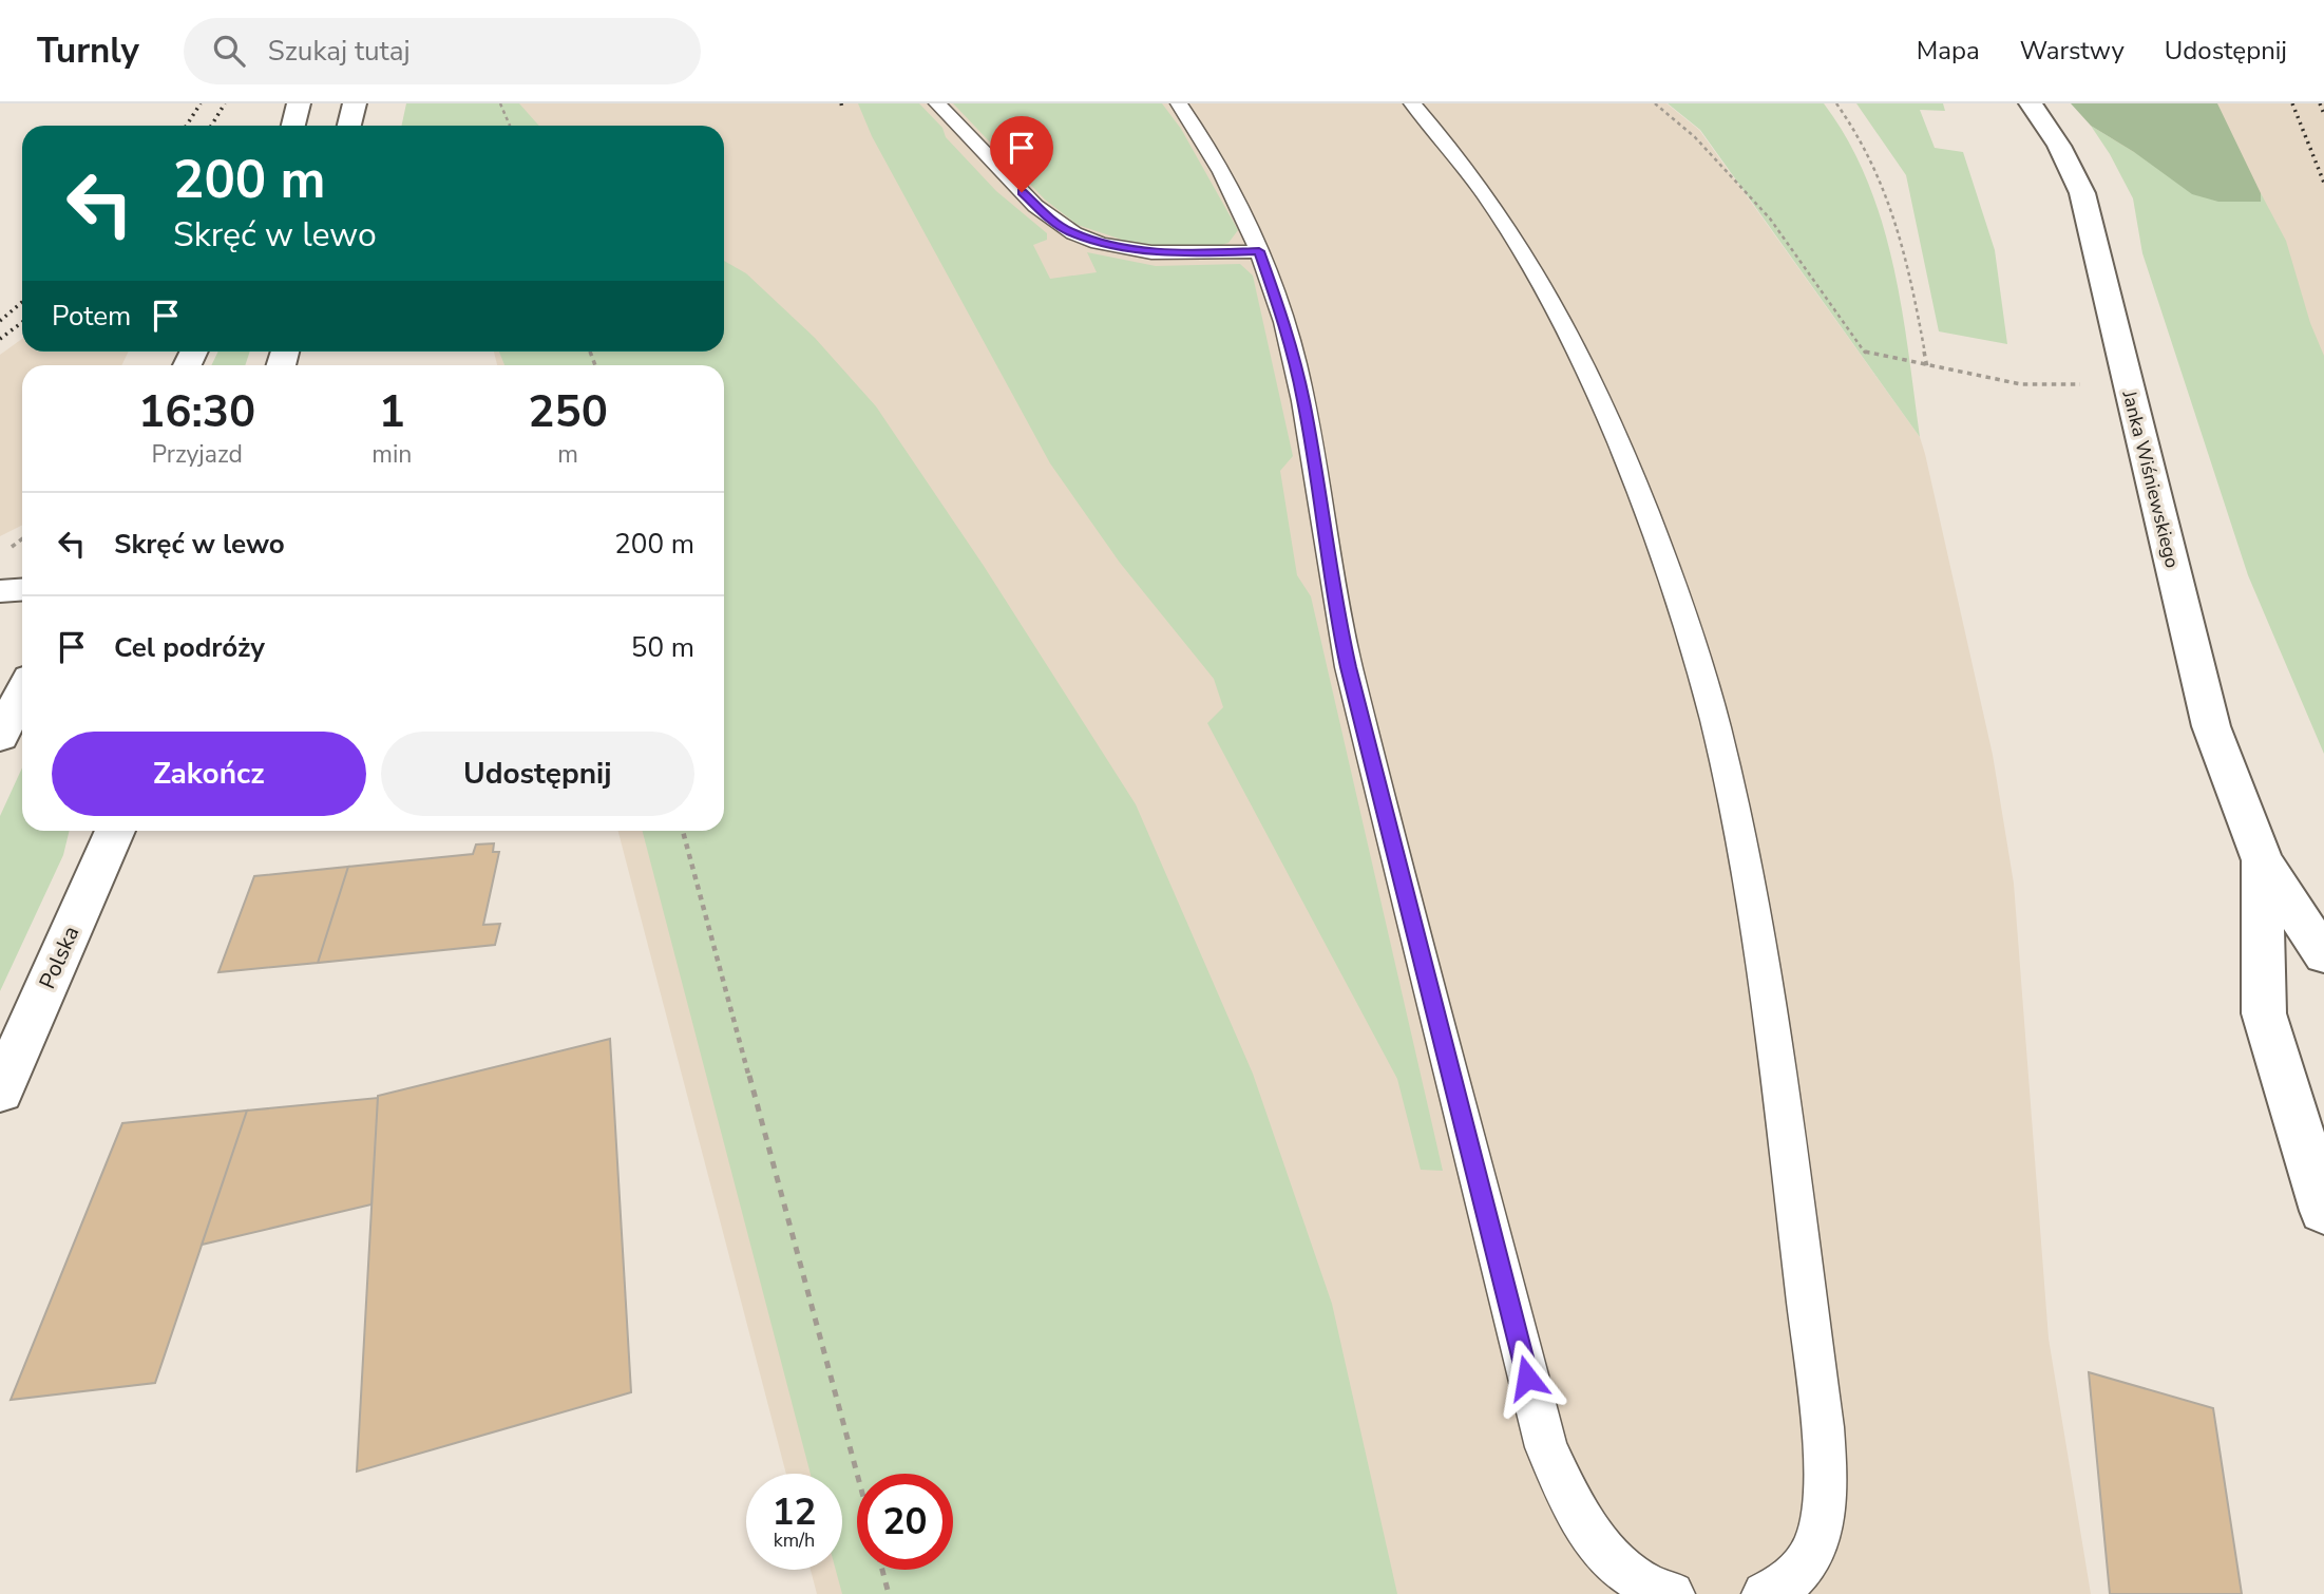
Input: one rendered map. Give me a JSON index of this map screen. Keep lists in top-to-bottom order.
{
  "streets": {
    "main road": ["Janka Wiśniewskiego", "Polska"]
  },
  "page": {
    "header": "Turnly",
    "search": "Szukaj tutaj",
    "nav": ["Mapa", "Warstwy", "Udostępnij"],
    "turn": ["200 m", "Skręć w lewo"],
    "then": "Potem",
    "eta": [
      "16:30",
      "Przyjazd",
      "1",
      "min",
      "250",
      "m"
    ],
    "list": [
      {
        "name": "Skręć w lewo",
        "value": "200 m"
      },
      {
        "name": "Cel podróży",
        "value": "50 m"
      }
    ],
    "buttons": ["Zakończ", "Udostępnij"],
    "speed": "12 km/h",
    "limit": "20"
  }
}
